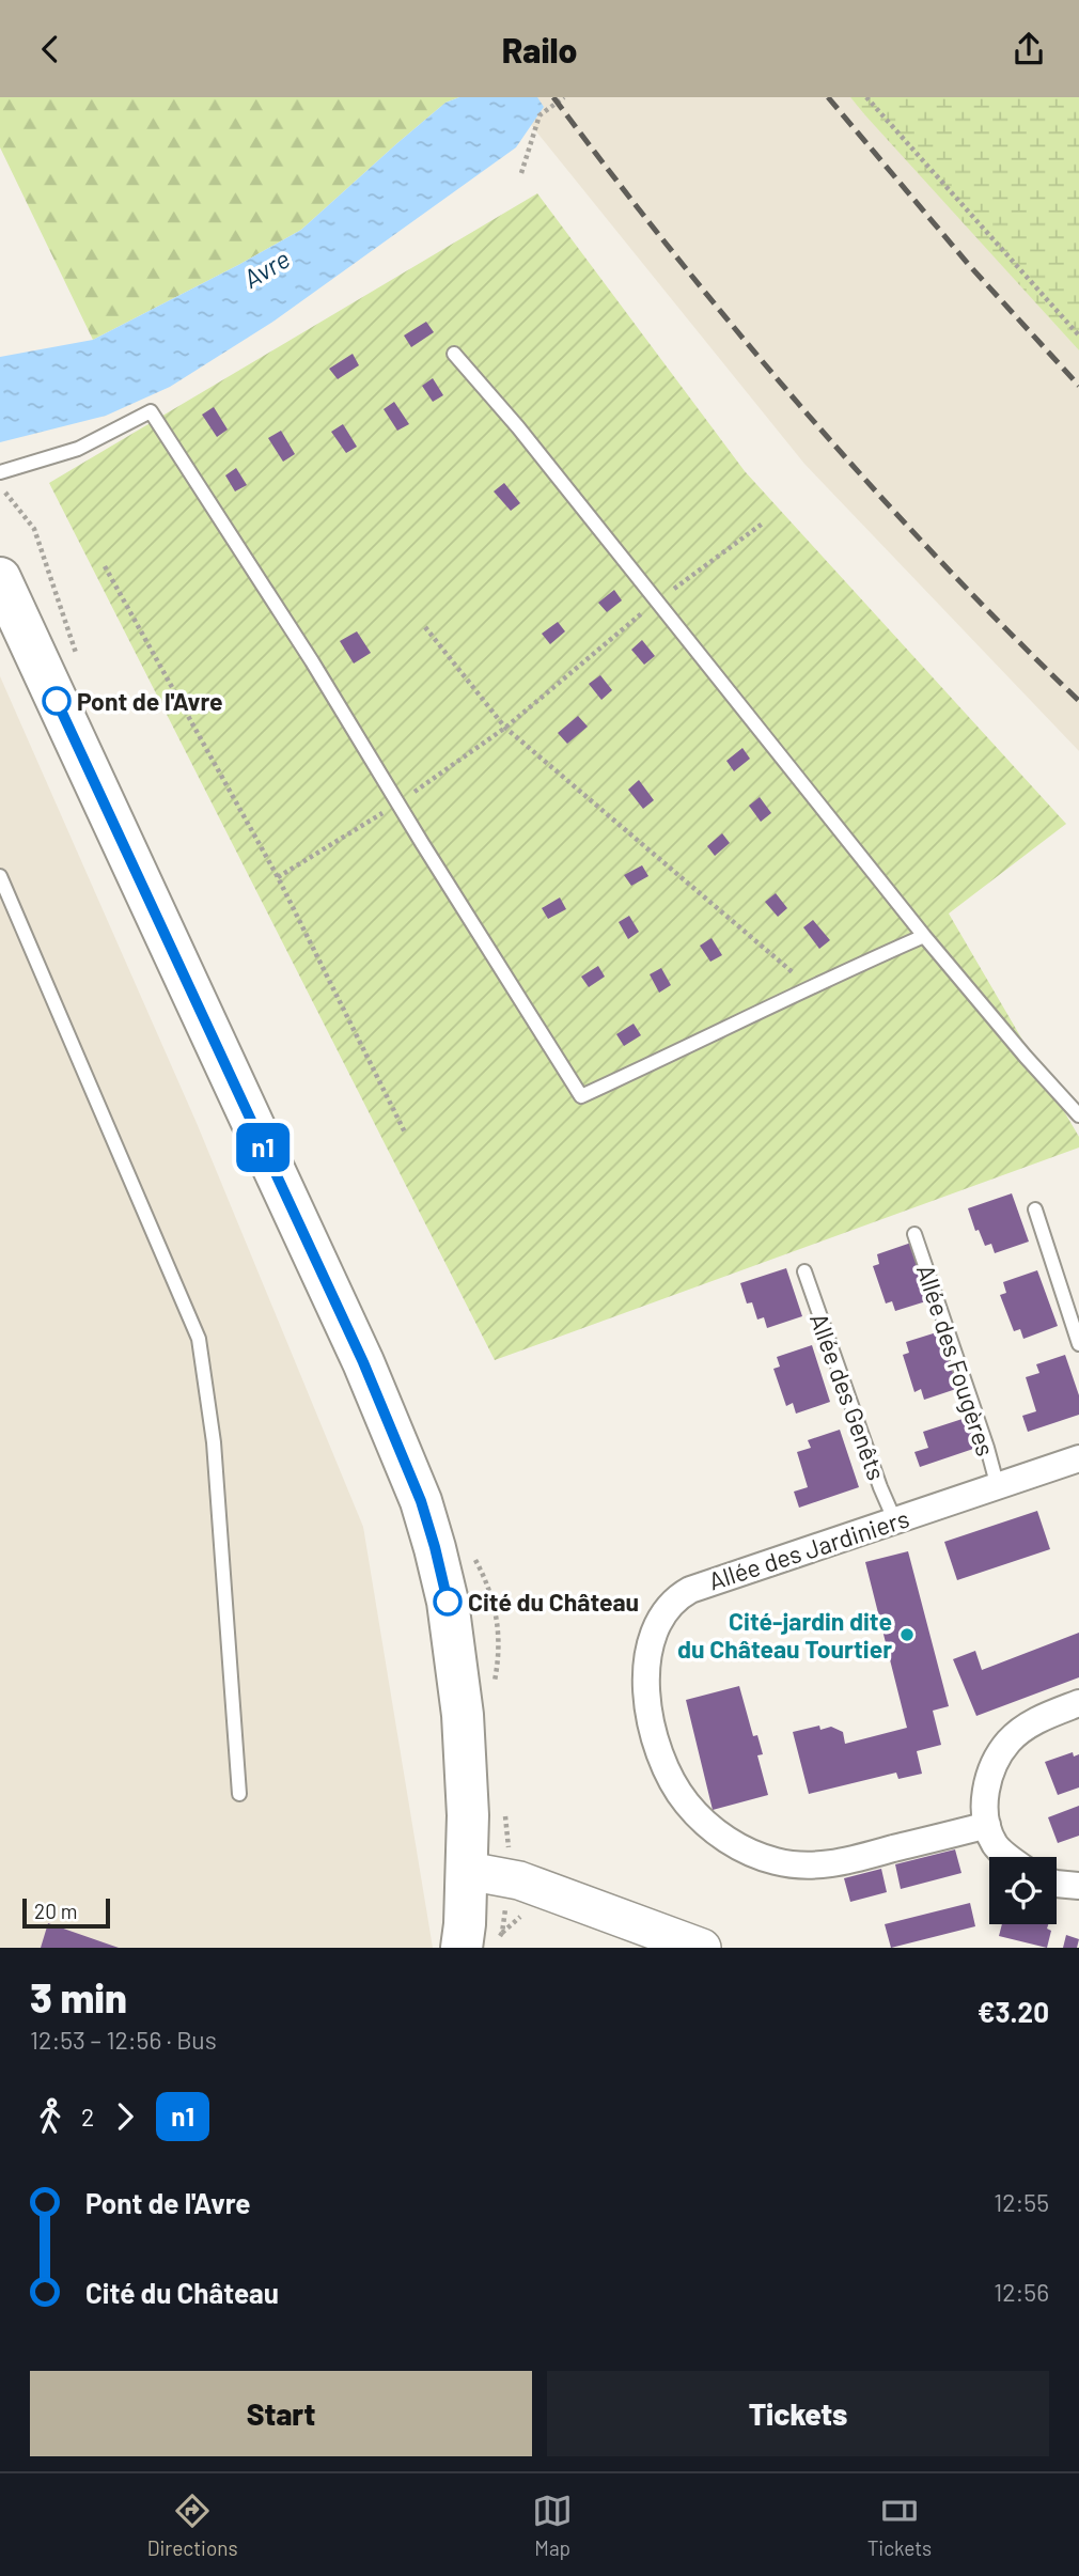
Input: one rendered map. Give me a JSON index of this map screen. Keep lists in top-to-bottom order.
{
  "streets": {
    "street": ["Allée des Jardiniers"],
    "lane": ["Allée des Fougères", "Allée des Genêts"]
  },
  "crossings": [
    ["Allée des Fougères", "Allée des Jardiniers"],
    ["Allée des Genêts", "Allée des Jardiniers"]
  ],
  "water": ["Avre"],
  "places": ["Pont de l'Avre", "Cité du Château", "Cité-jardin dite du Château Tourtier"],
  "lines": ["bus line n1"],
  "scale_bar": "20 m",
  "page": {
    "header": "Railo",
    "on_map": "n1",
    "scale": "20 m",
    "heading": ["3 min", "12:53 – 12:56 · Bus", "€3.20"],
    "legs": ["2", "n1"],
    "list": [
      {
        "name": "Pont de l'Avre",
        "value": "12:55"
      },
      {
        "name": "Cité du Château",
        "value": "12:56"
      }
    ],
    "buttons": ["Start", "Tickets"],
    "tabs": ["Directions", "Map", "Tickets"]
  }
}
